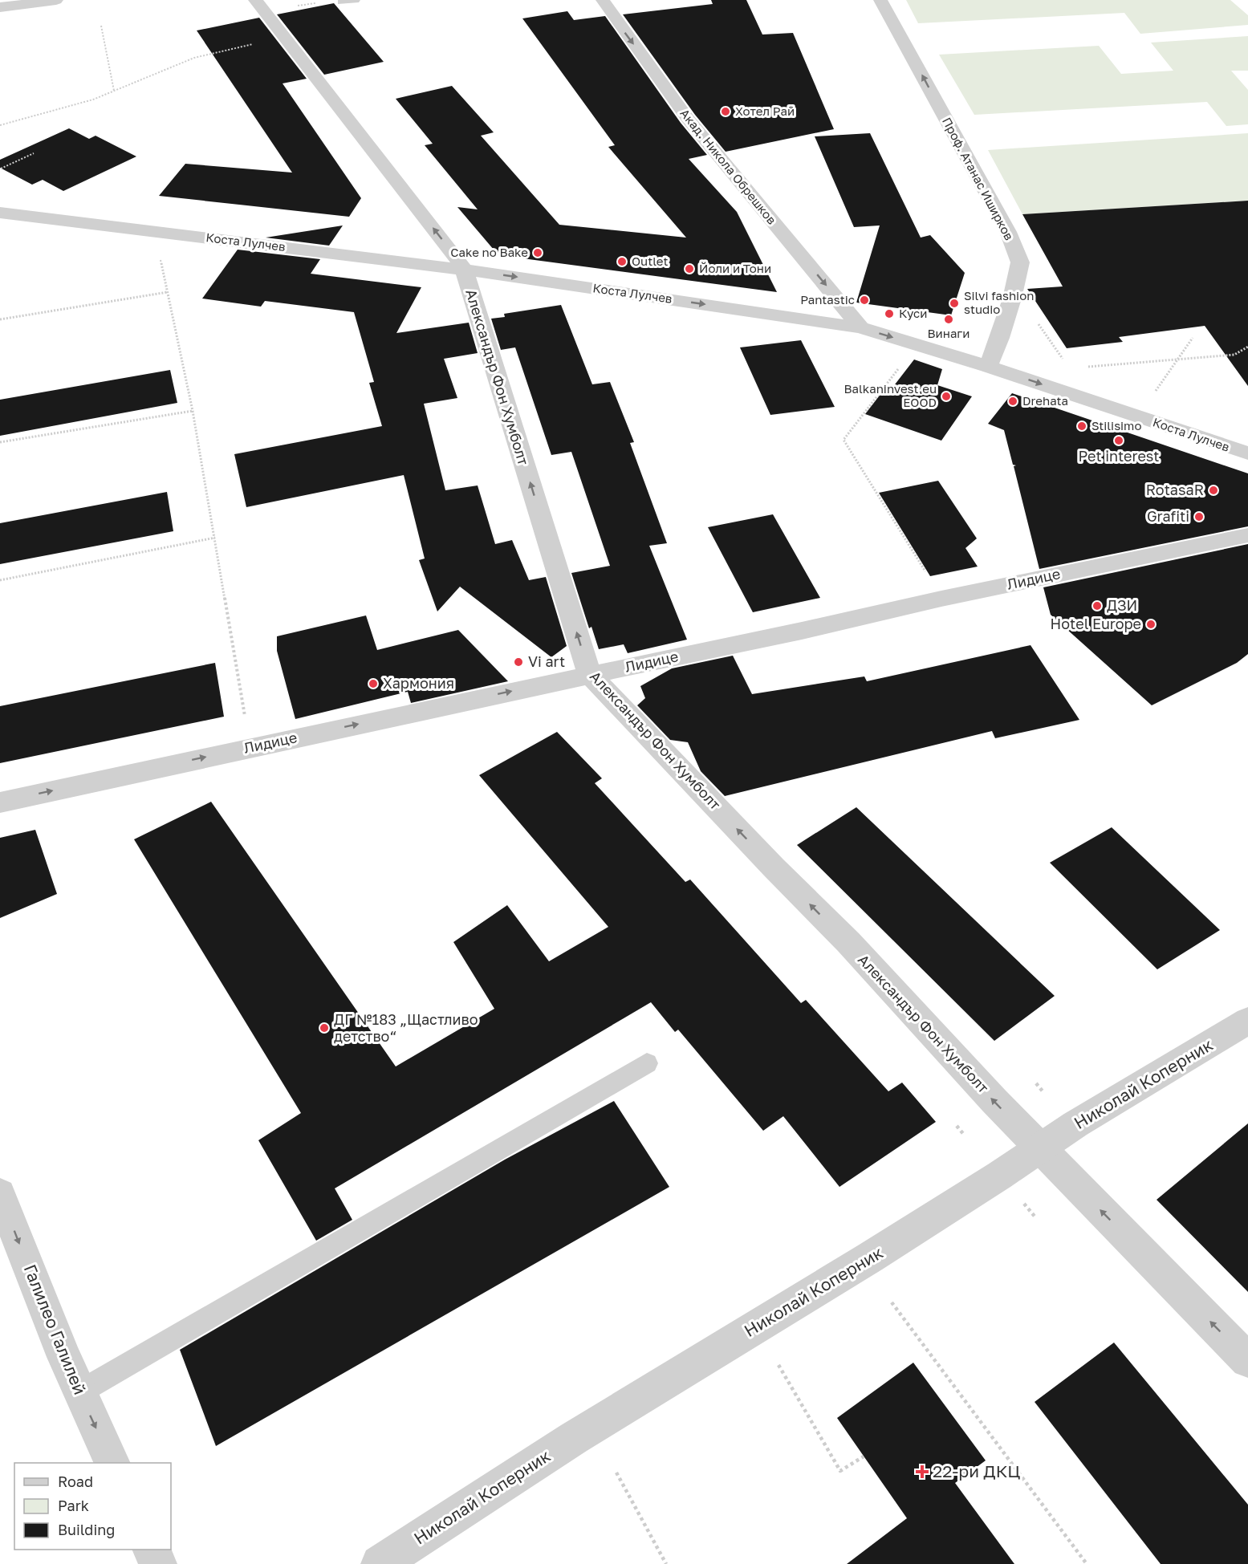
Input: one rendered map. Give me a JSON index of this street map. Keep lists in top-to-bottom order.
{
  "streets": {
    "street": [
      "Акад. Никола Обрешков",
      "Проф. Атанас Иширков",
      "Коста Лулчев",
      "Александър Фон Хумболт",
      "Лидице",
      "Николай Коперник",
      "Галилео Галилей"
    ]
  },
  "crossings": [
    ["Акад. Никола Обрешков", "Коста Лулчев"],
    ["Проф. Атанас Иширков", "Коста Лулчев"],
    ["Коста Лулчев", "Александър Фон Хумболт"],
    ["Александър Фон Хумболт", "Лидице"],
    ["Александър Фон Хумболт", "Николай Коперник"]
  ],
  "one_way": [
    "Акад. Никола Обрешков",
    "Проф. Атанас Иширков",
    "Коста Лулчев",
    "Александър Фон Хумболт",
    "Лидице",
    "Галилео Галилей"
  ],
  "places": {
    "other": [
      "Хотел Рай",
      "Cake no Bake",
      "Outlet",
      "Йоли и Тони",
      "Pantastic",
      "Silvi fashion studio",
      "Куси",
      "Винаги",
      "Balkaninvest.eu EOOD",
      "Drehata",
      "Stilisimo",
      "Pet interest",
      "RotasaR",
      "Grafiti",
      "ДЗИ",
      "Hotel Europe",
      "Vi art",
      "Хармония",
      "ДГ №183 „Щастливо детство“"
    ],
    "health": ["22-ри ДКЦ"]
  },
  "legend": ["Road", "Park", "Building"]
}
